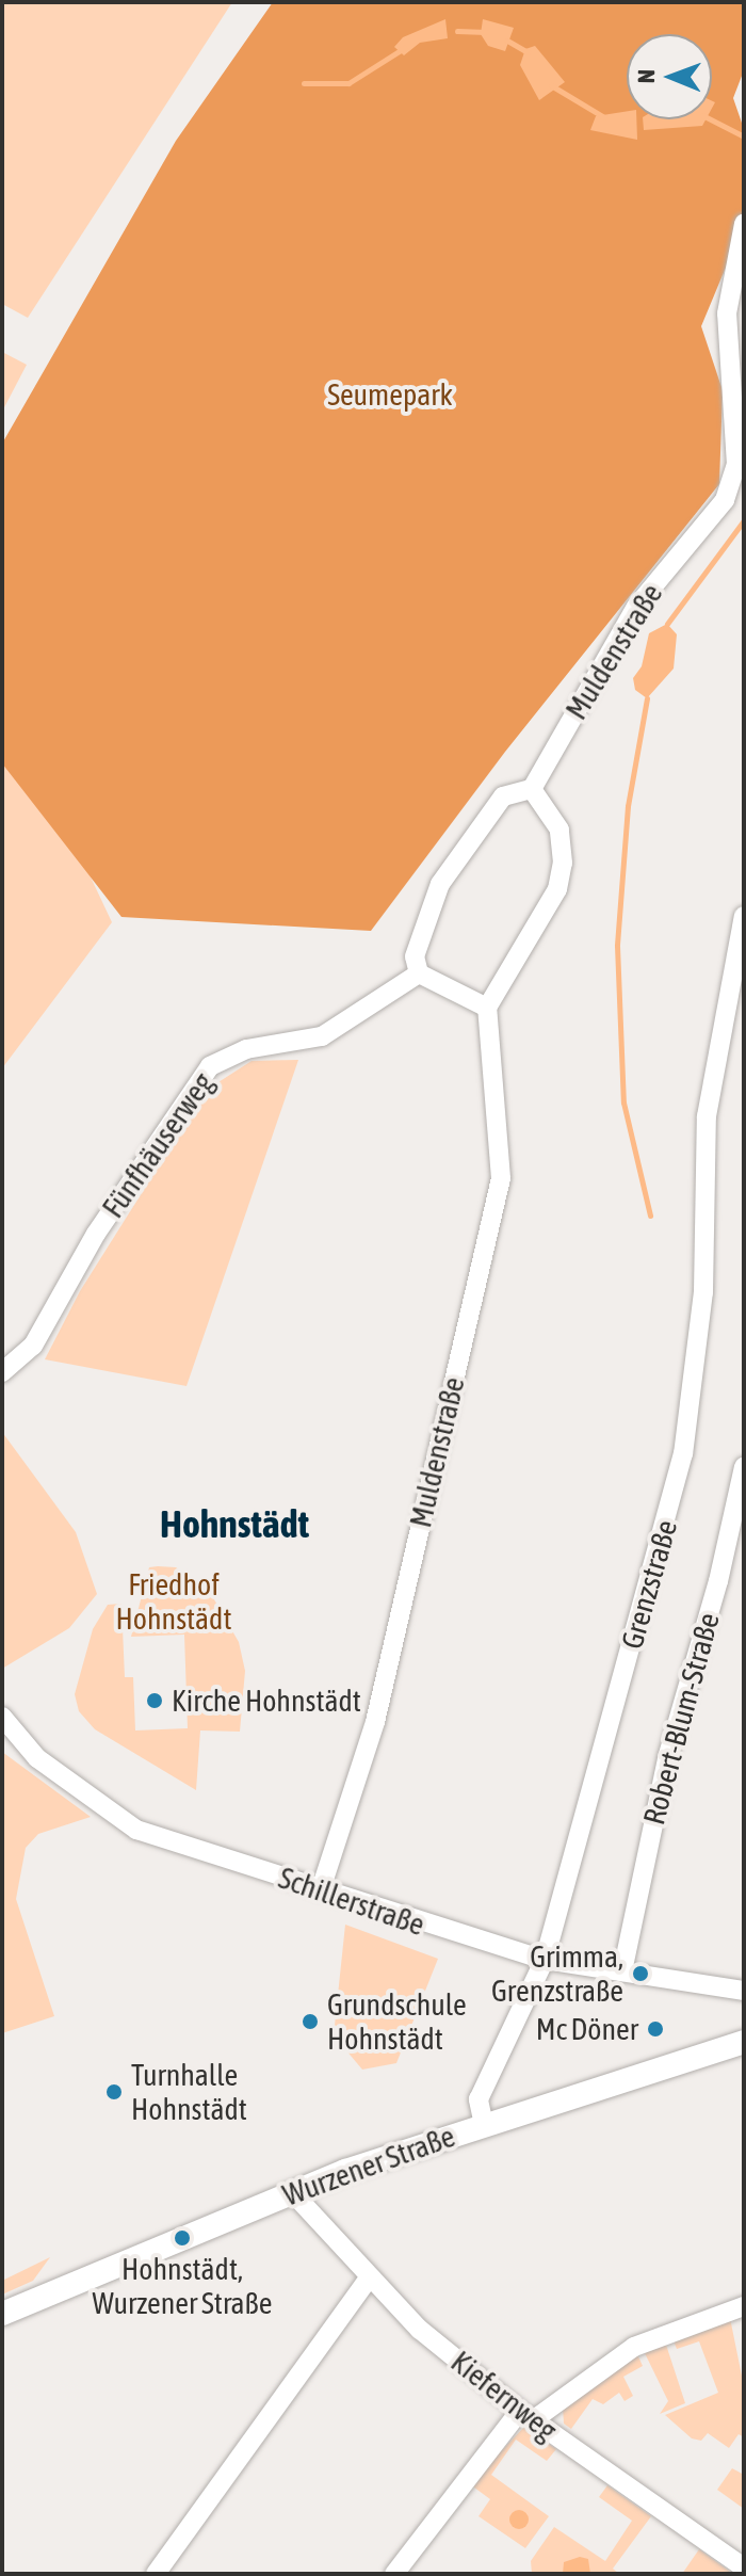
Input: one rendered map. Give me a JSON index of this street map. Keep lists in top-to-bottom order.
{
  "streets": {
    "main road": ["Wurzener Straße"],
    "street": [
      "Muldenstraße",
      "Fünfhäuserweg",
      "Grenzstraße",
      "Robert-Blum-Straße",
      "Schillerstraße",
      "Kiefernweg"
    ]
  },
  "crossings": [
    ["Muldenstraße", "Schillerstraße"],
    ["Grenzstraße", "Schillerstraße"],
    ["Grenzstraße", "Wurzener Straße"],
    ["Robert-Blum-Straße", "Schillerstraße"],
    ["Wurzener Straße", "Kiefernweg"]
  ],
  "districts": ["Hohnstädt"],
  "parks": ["Seumepark", "Friedhof Hohnstädt"],
  "places": [
    "Kirche Hohnstädt",
    "Grimma, Grenzstraße",
    "Grundschule Hohnstädt",
    "Mc Döner",
    "Turnhalle Hohnstädt",
    "Hohnstädt, Wurzener Straße"
  ],
  "north": "left"
}
